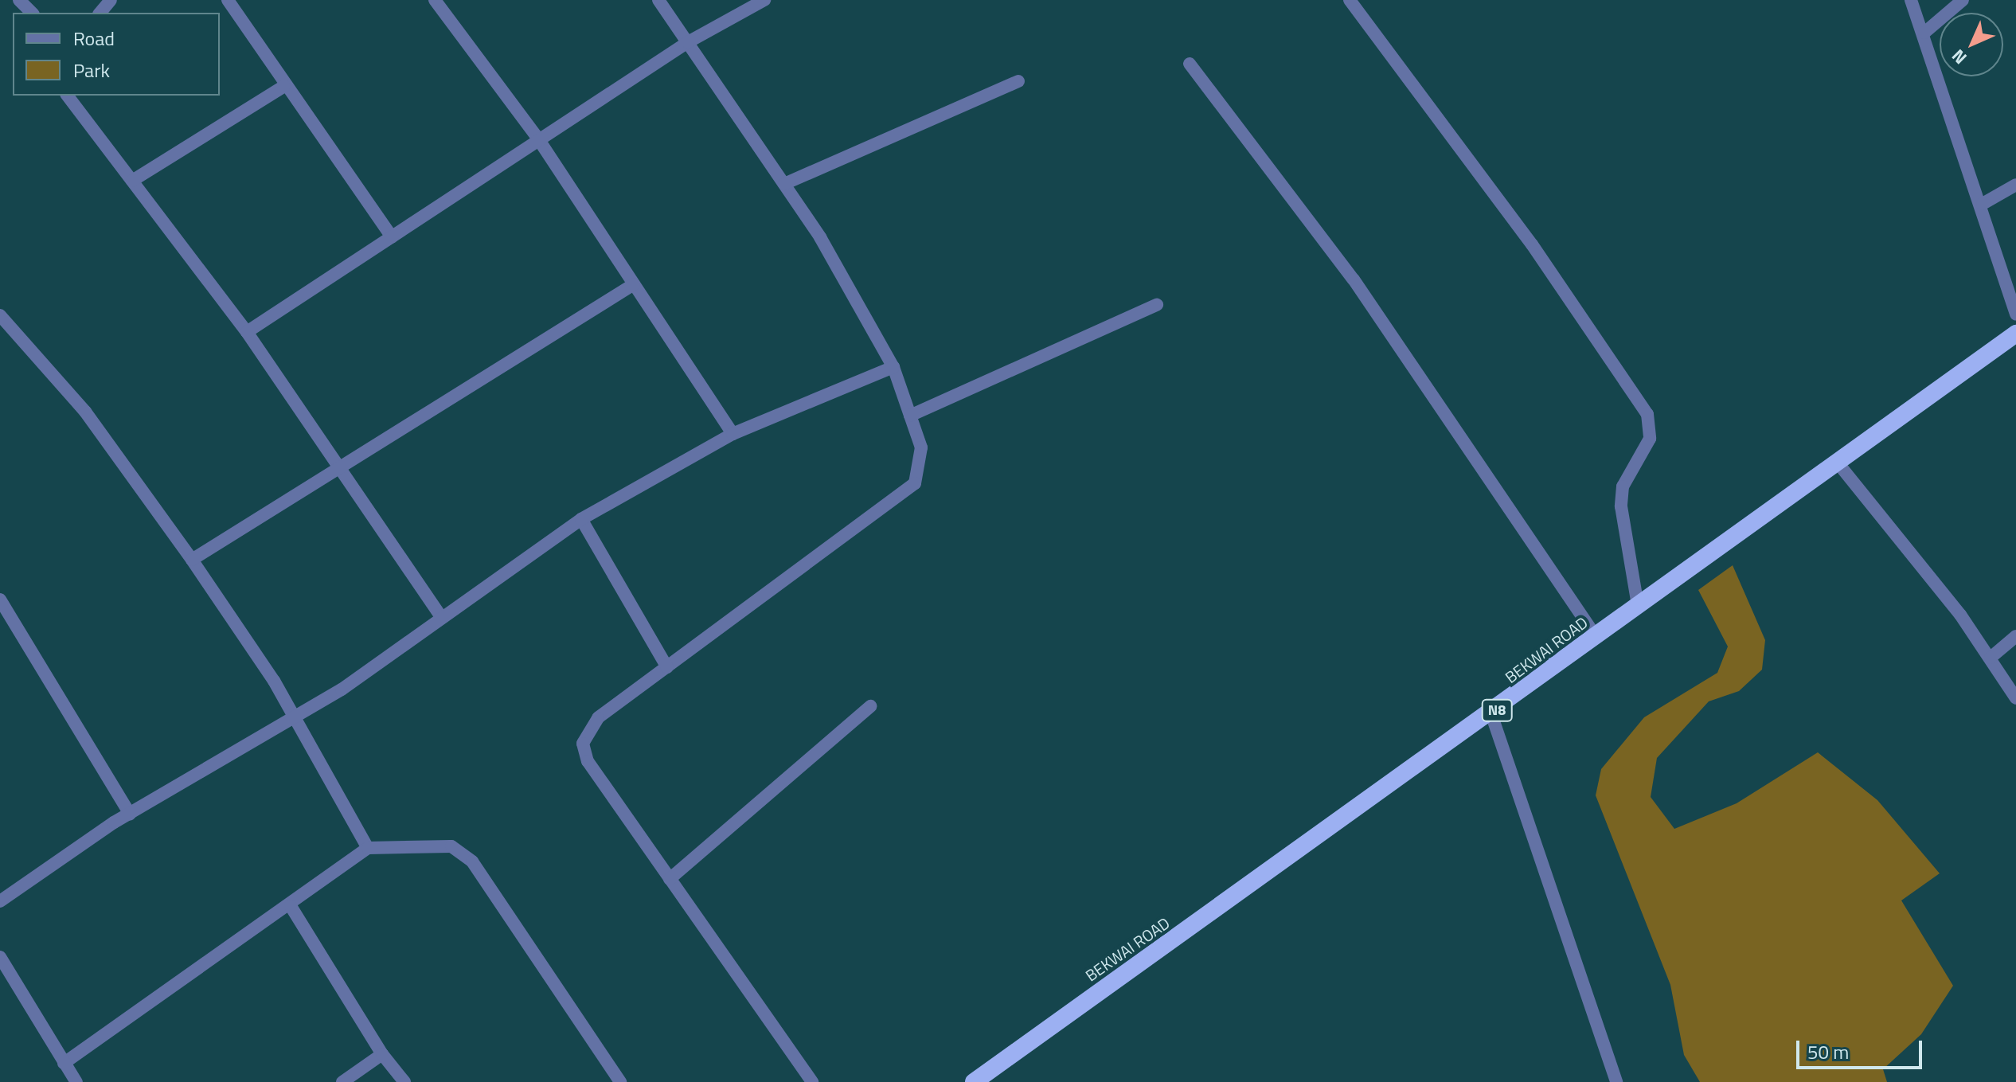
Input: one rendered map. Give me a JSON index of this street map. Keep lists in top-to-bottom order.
{
  "streets": {
    "highway": ["BEKWAI ROAD", "N8"]
  },
  "legend": ["Road", "Park"],
  "scale_bar": "50 m",
  "north": "bottom left"
}
